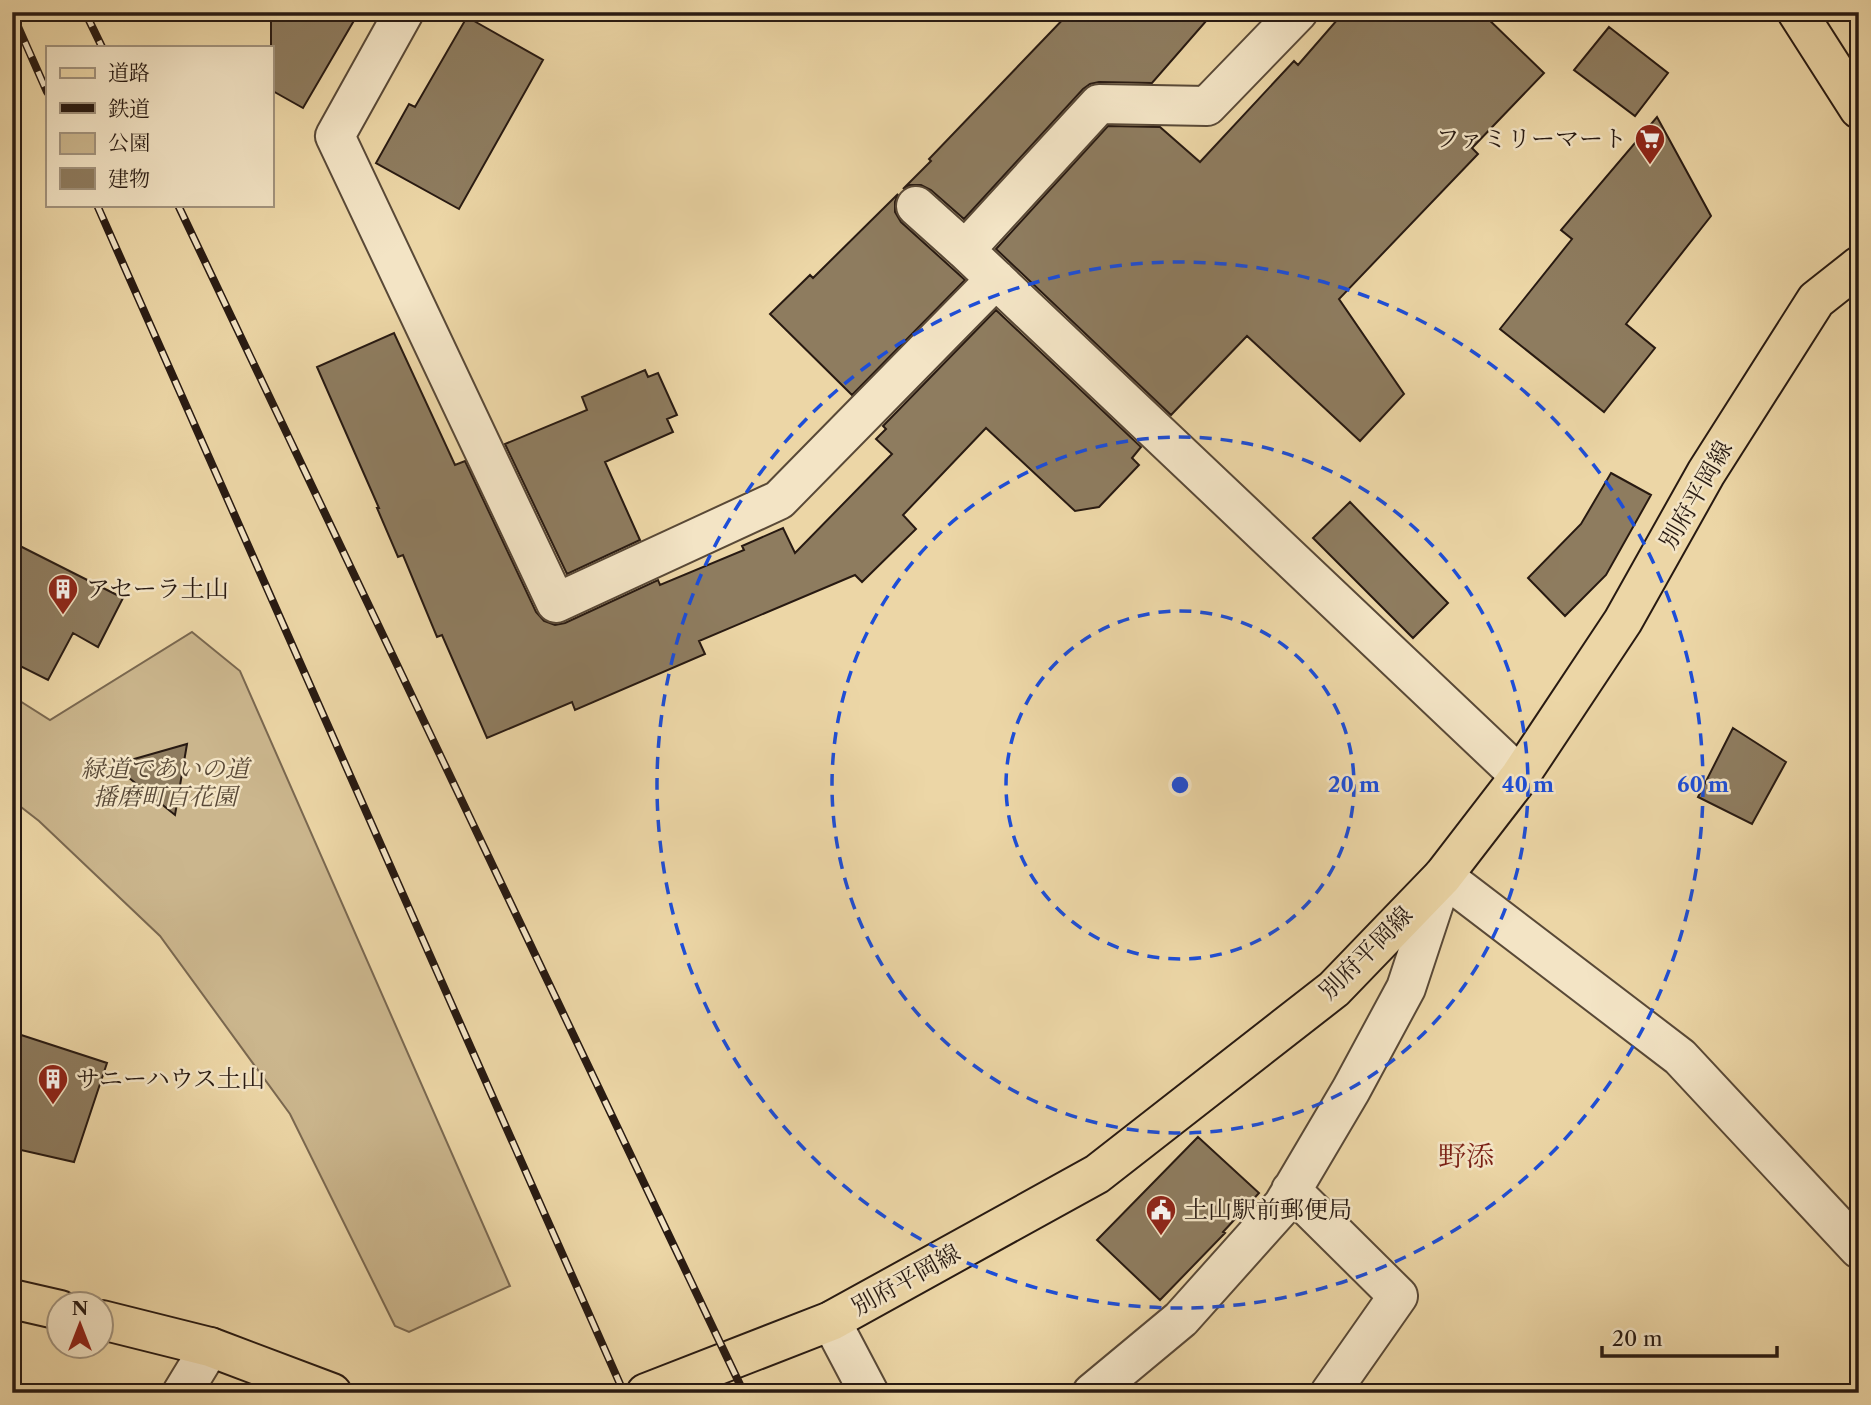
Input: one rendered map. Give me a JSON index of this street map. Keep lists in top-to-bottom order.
{
  "streets": {
    "main road": ["別府平岡線"]
  },
  "districts": ["野添"],
  "parks": ["緑道であいの道 播磨町百花園"],
  "places": {
    "supermarket": ["ファミリーマート"],
    "building": ["アセーラ土山", "サニーハウス土山"],
    "public building": ["土山駅前郵便局"]
  },
  "legend": [
    "道路",
    "鉄道",
    "公園",
    "建物"
  ],
  "scale_bar": "20 m",
  "north": "top",
  "rings": ["20 m", "40 m", "60 m"]
}
